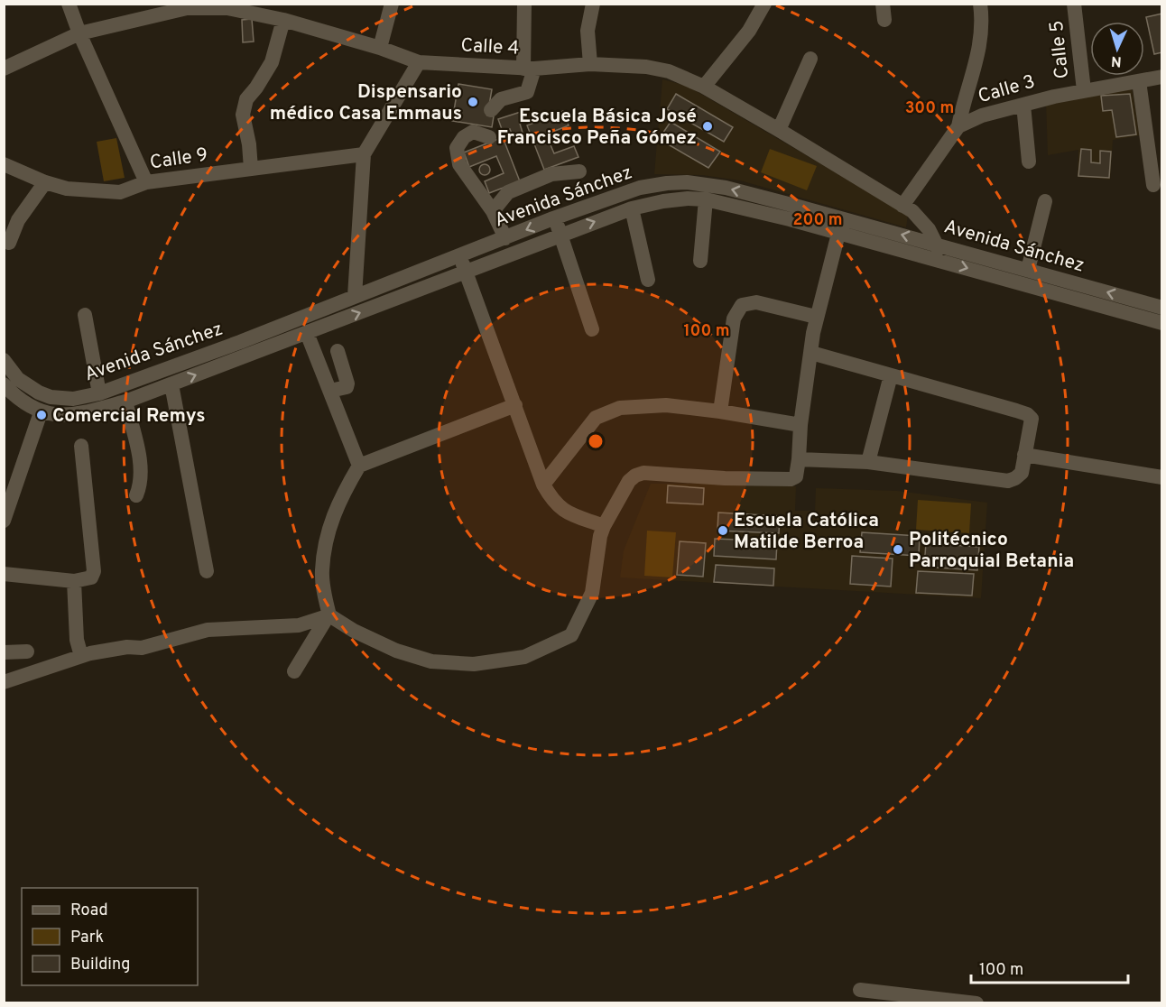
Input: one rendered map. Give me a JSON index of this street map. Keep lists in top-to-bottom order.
{
  "streets": {
    "street": [
      "Calle 4",
      "Calle 5",
      "Calle 3",
      "Calle 9",
      "Avenida Sánchez"
    ]
  },
  "crossings": [
    ["Calle 4", "Avenida Sánchez"],
    ["Calle 5", "Calle 3"]
  ],
  "places": [
    "Dispensario médico Casa Emmaus",
    "Escuela Básica José Francisco Peña Gómez",
    "Comercial Remys",
    "Escuela Católica Matilde Berroa",
    "Politécnico Parroquial Betania"
  ],
  "legend": ["Road", "Park", "Building"],
  "scale_bar": "100 m",
  "north": "bottom",
  "rings": ["300 m", "200 m", "100 m"]
}
